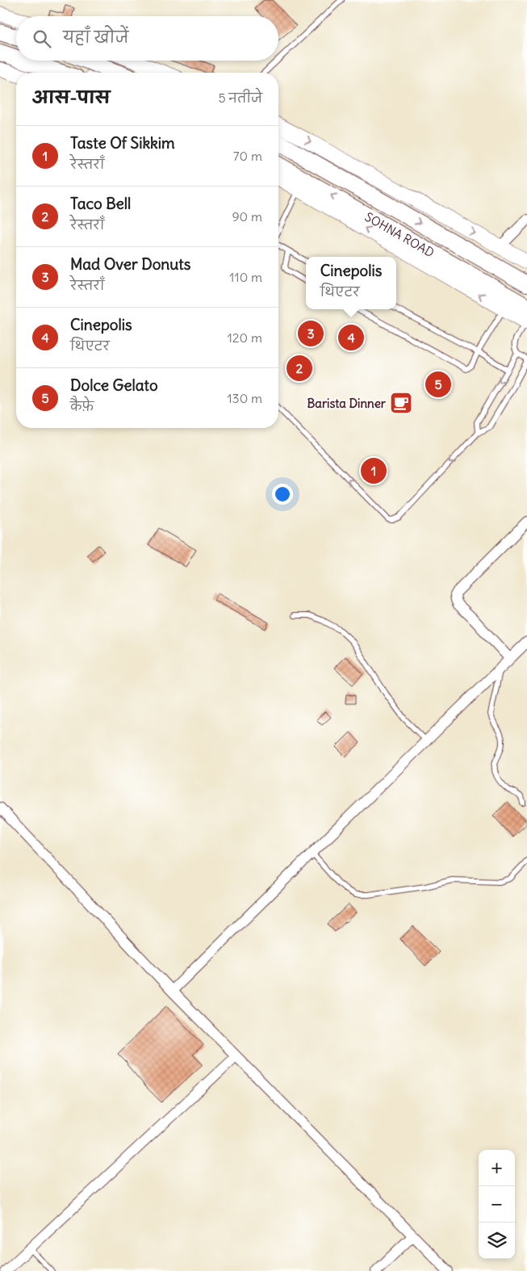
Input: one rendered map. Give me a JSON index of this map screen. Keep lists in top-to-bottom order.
{
  "streets": {
    "highway": ["SOHNA ROAD"]
  },
  "places": {
    "cafe": ["Barista Dinner"]
  },
  "page": {
    "search": "यहाँ खोजें",
    "heading": ["आस-पास", "5 नतीजे"],
    "list": [
      {
        "mark": "1",
        "name": "Taste Of Sikkim",
        "note": "रेस्तराँ",
        "value": "70 m"
      },
      {
        "mark": "2",
        "name": "Taco Bell",
        "note": "रेस्तराँ",
        "value": "90 m"
      },
      {
        "mark": "3",
        "name": "Mad Over Donuts",
        "note": "रेस्तराँ",
        "value": "110 m"
      },
      {
        "mark": "4",
        "name": "Cinepolis",
        "note": "थिएटर",
        "value": "120 m"
      },
      {
        "mark": "5",
        "name": "Dolce Gelato",
        "note": "कैफ़े",
        "value": "130 m"
      }
    ],
    "popup": ["Cinepolis", "थिएटर"],
    "pins": [
      "3",
      "4",
      "2",
      "5",
      "1"
    ],
    "map_buttons": ["+", "−"]
  }
}
